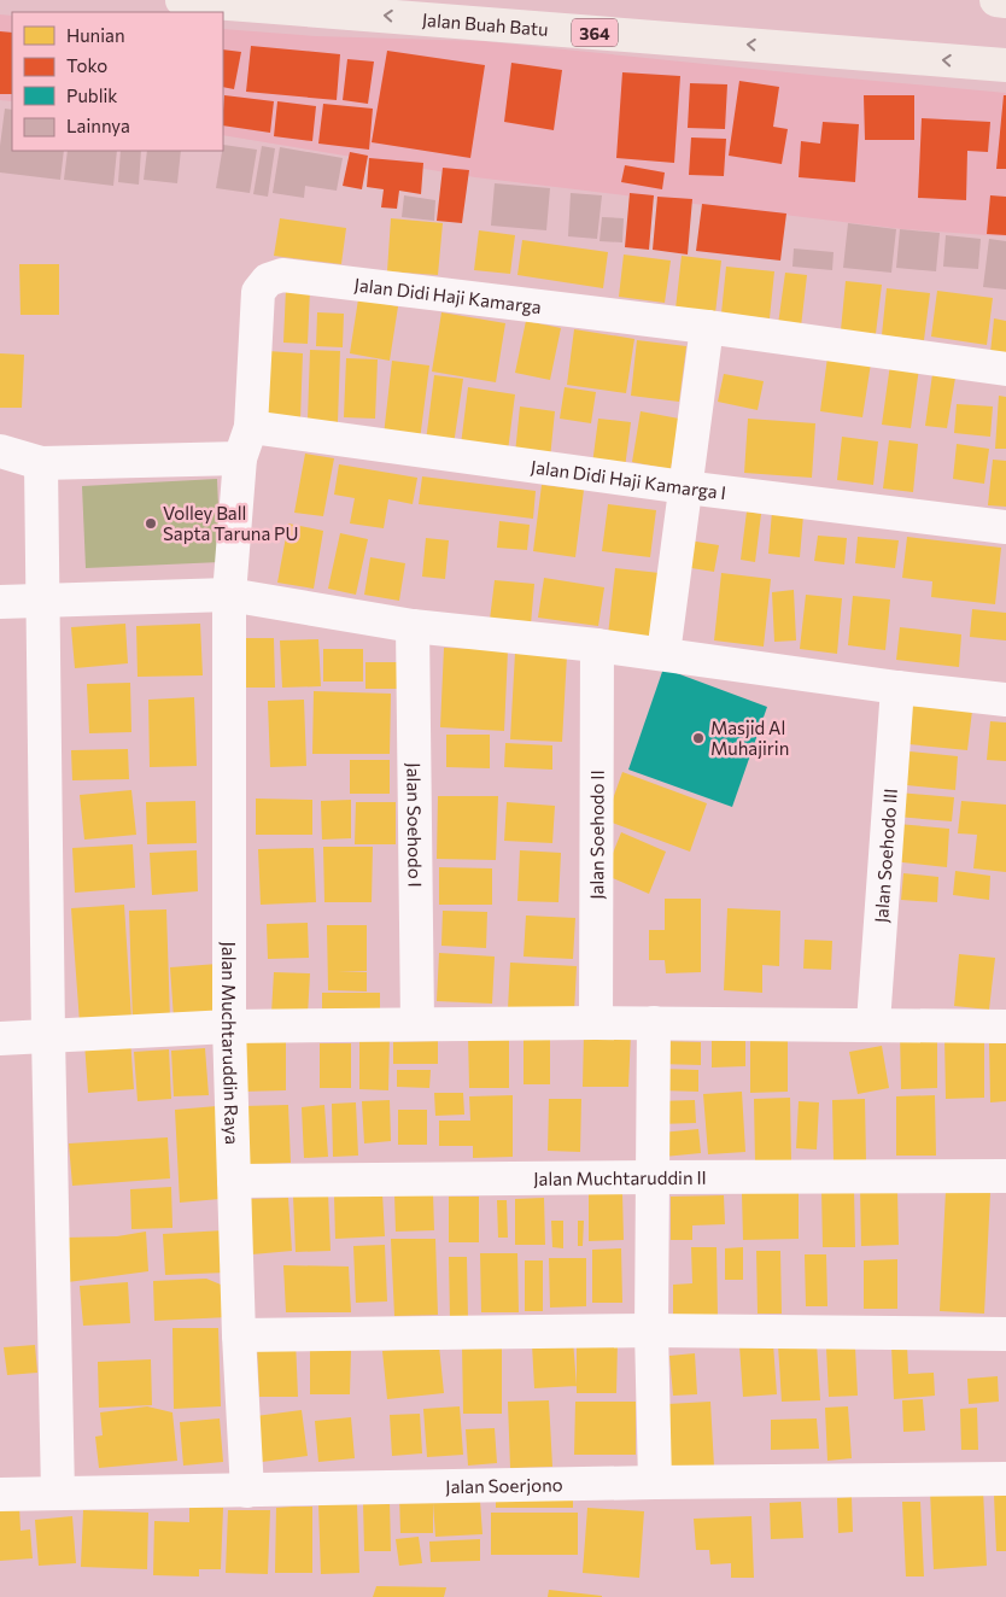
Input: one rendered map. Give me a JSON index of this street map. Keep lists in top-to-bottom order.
{
  "streets": {
    "main road": ["Jalan Buah Batu", "364"],
    "street": [
      "Jalan Didi Haji Kamarga",
      "Jalan Didi Haji Kamarga I",
      "Jalan Soehodo I",
      "Jalan Soehodo II",
      "Jalan Soehodo III",
      "Jalan Muchtaruddin Raya",
      "Jalan Muchtaruddin II",
      "Jalan Soerjono"
    ]
  },
  "crossings": [
    ["Jalan Didi Haji Kamarga", "Jalan Didi Haji Kamarga I"],
    ["Jalan Didi Haji Kamarga", "Jalan Muchtaruddin Raya"],
    ["Jalan Muchtaruddin Raya", "Jalan Muchtaruddin II"],
    ["Jalan Muchtaruddin Raya", "Jalan Soerjono"]
  ],
  "one_way": ["Jalan Buah Batu"],
  "places": ["Volley Ball Sapta Taruna PU", "Masjid Al Muhajirin"],
  "legend": [
    "Hunian",
    "Toko",
    "Publik",
    "Lainnya"
  ]
}
